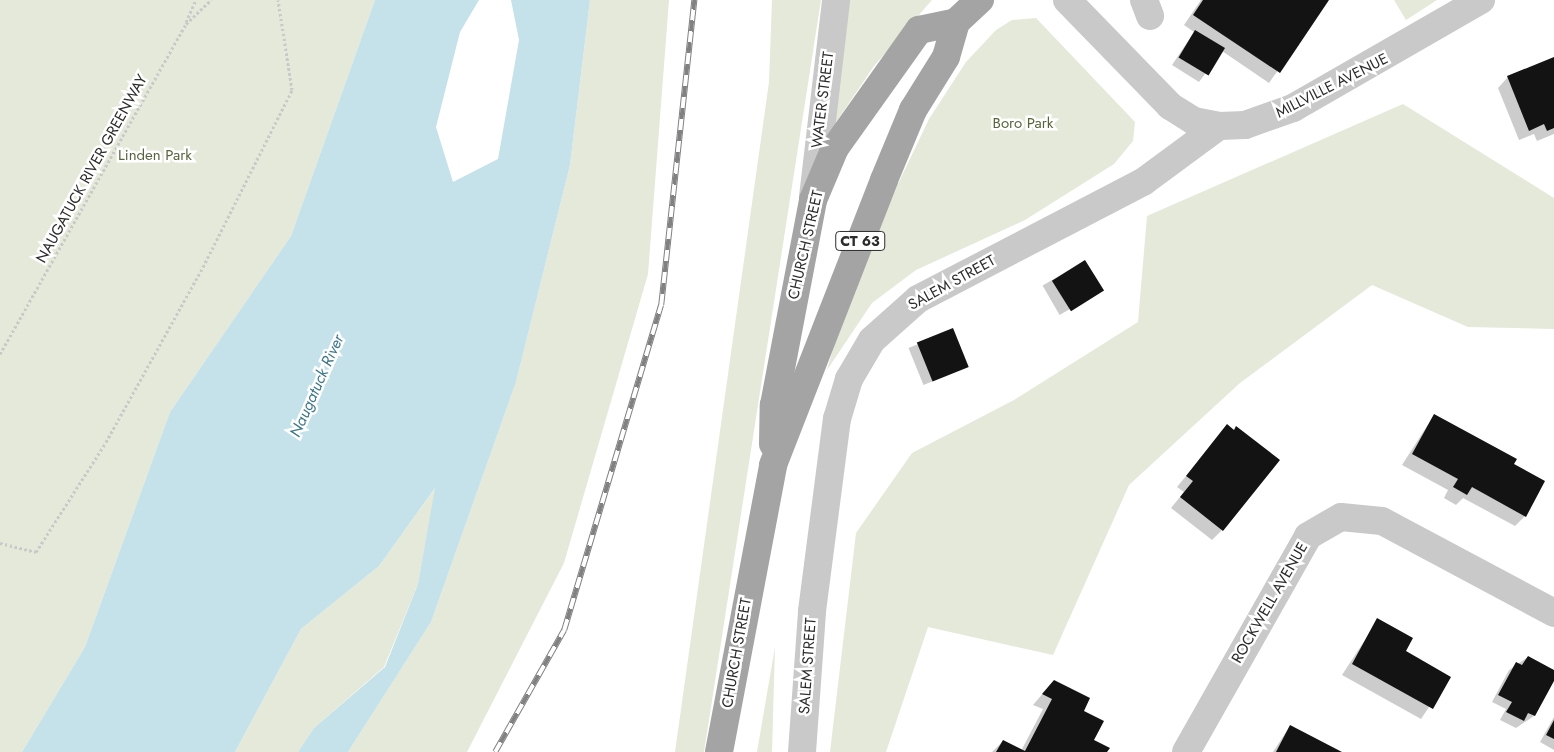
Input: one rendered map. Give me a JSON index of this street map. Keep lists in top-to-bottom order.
{
  "streets": {
    "main road": ["CT 63", "CHURCH STREET"],
    "street": [
      "MILLVILLE AVENUE",
      "WATER STREET",
      "SALEM STREET",
      "ROCKWELL AVENUE"
    ],
    "path": ["NAUGATUCK RIVER GREENWAY"]
  },
  "crossings": [
    ["MILLVILLE AVENUE", "SALEM STREET"],
    ["WATER STREET", "CHURCH STREET"]
  ],
  "water": ["Naugatuck River"],
  "parks": ["Boro Park", "Linden Park"]
}
